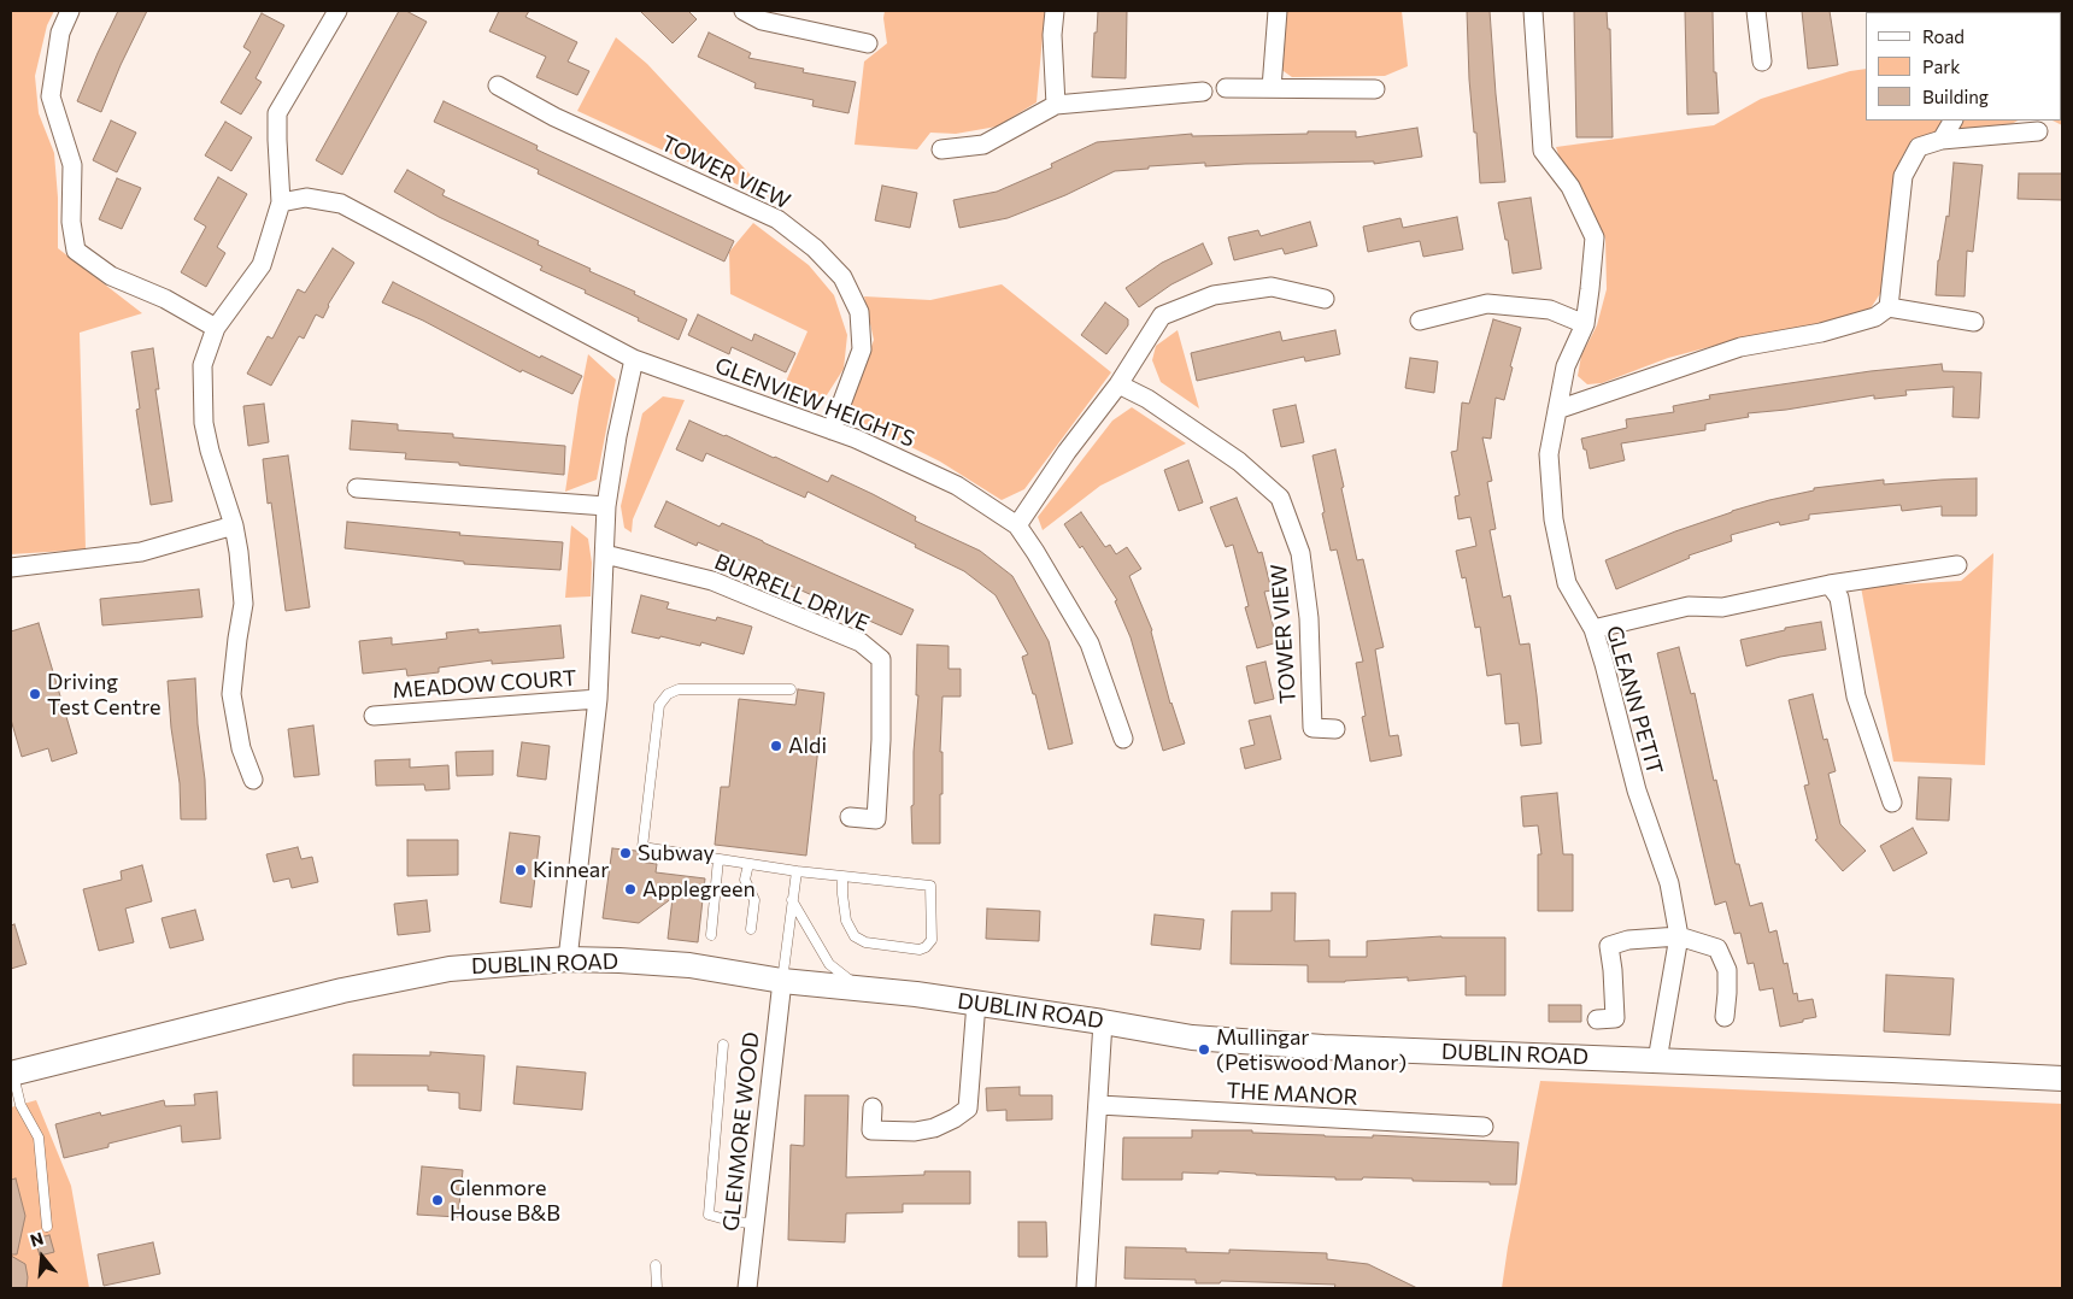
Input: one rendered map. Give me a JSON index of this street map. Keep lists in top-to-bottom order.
{
  "streets": {
    "main road": ["DUBLIN ROAD"],
    "street": [
      "TOWER VIEW",
      "GLENVIEW HEIGHTS",
      "BURRELL DRIVE",
      "MEADOW COURT",
      "GLEANN PETIT",
      "THE MANOR",
      "GLENMORE WOOD"
    ]
  },
  "crossings": [
    ["TOWER VIEW", "GLENVIEW HEIGHTS"],
    ["BURRELL DRIVE", "MEADOW COURT"],
    ["MEADOW COURT", "DUBLIN ROAD"],
    ["GLEANN PETIT", "DUBLIN ROAD"],
    ["DUBLIN ROAD", "GLENMORE WOOD"]
  ],
  "places": [
    "Driving Test Centre",
    "Aldi",
    "Subway",
    "Kinnear",
    "Applegreen",
    "Mullingar (Petiswood Manor)",
    "Glenmore House B&B"
  ],
  "legend": ["Road", "Park", "Building"],
  "north": "top"
}
